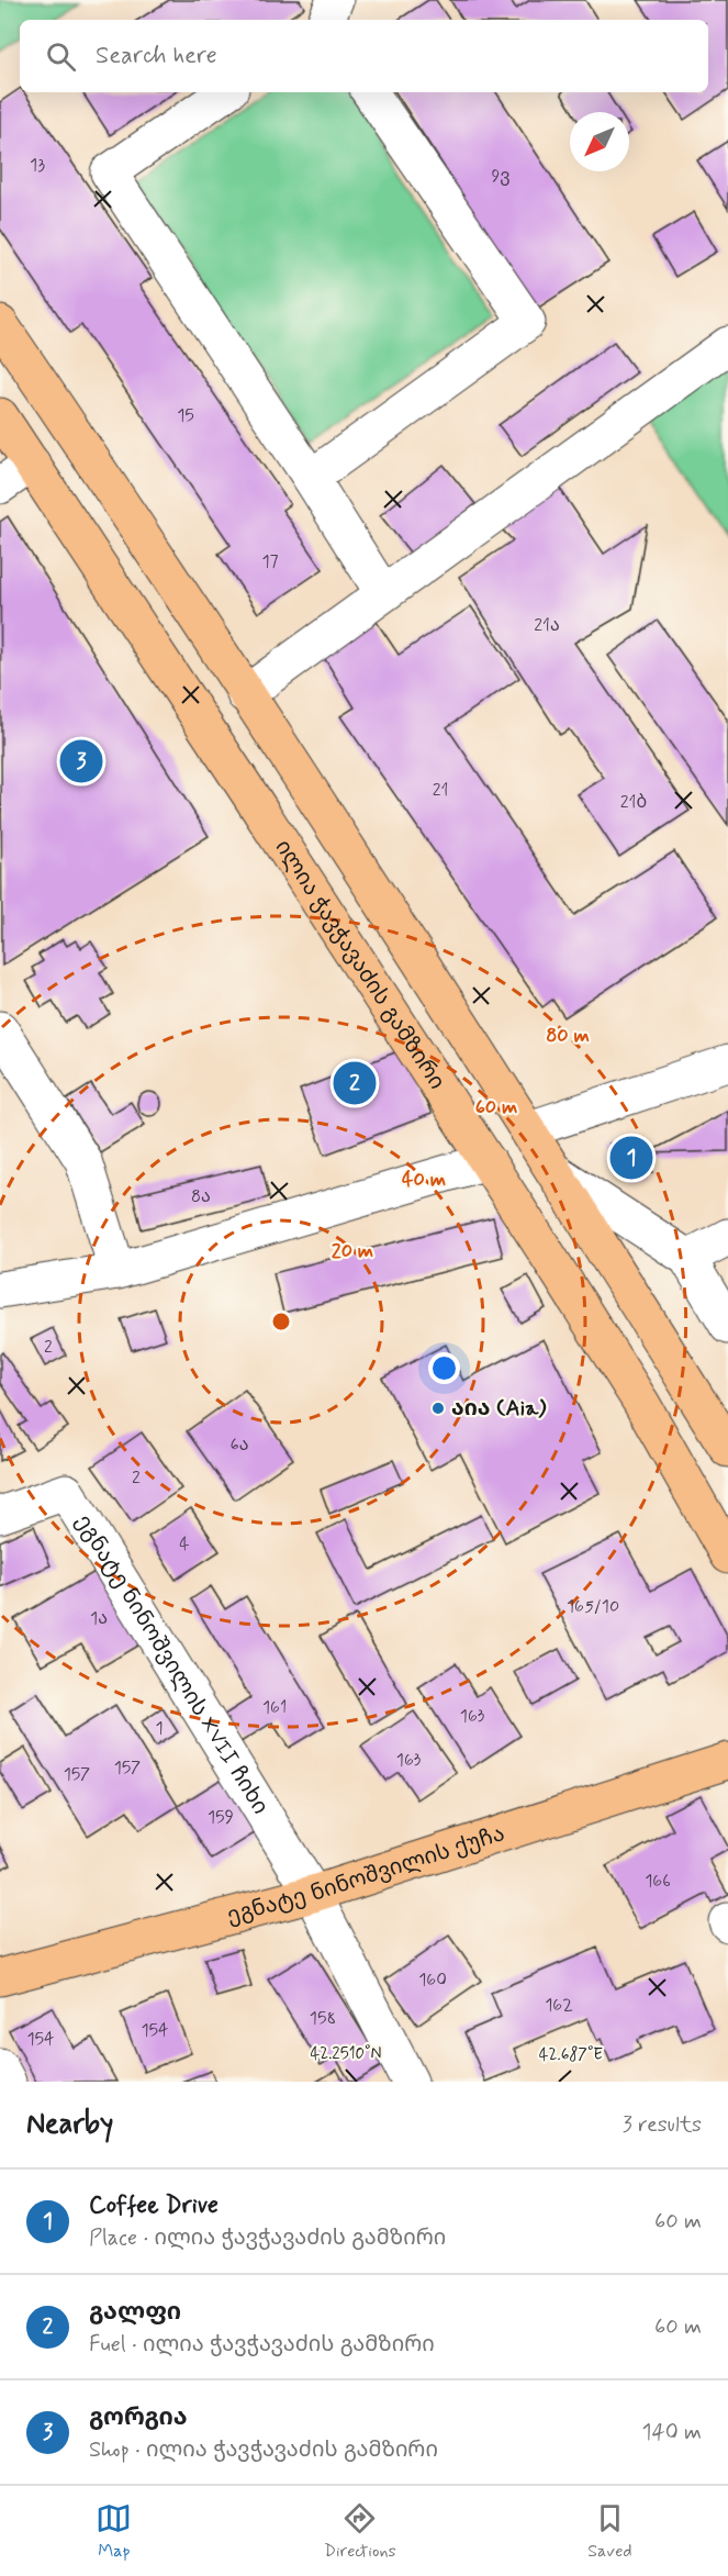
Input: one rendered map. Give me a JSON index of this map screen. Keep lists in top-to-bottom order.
{
  "streets": {
    "main road": ["ილია ჭავჭავაძის გამზირი", "ეგნატე ნინოშვილის ქუჩა"],
    "street": ["ეგნატე ნინოშვილის XVII ჩიხი"]
  },
  "crossings": [
    ["ეგნატე ნინოშვილის XVII ჩიხი", "ეგნატე ნინოშვილის ქუჩა"]
  ],
  "places": ["აია (Aia)"],
  "house_numbers": [
    "13",
    "9ვ",
    "15",
    "17",
    "21ა",
    "21",
    "21ბ",
    "8ა",
    "2",
    "6ა",
    "2",
    "4",
    "165/10",
    "1ა",
    "161",
    "163",
    "1",
    "163",
    "157",
    "157",
    "159",
    "166",
    "160",
    "162",
    "158",
    "154",
    "154"
  ],
  "north": "bottom left",
  "page": {
    "search": "Search here",
    "pins": ["3", "2", "1"],
    "heading": ["Nearby", "3 results"],
    "list": [
      {
        "mark": "1",
        "name": "Coffee Drive",
        "note": "Place · ილია ჭავჭავაძის გამზირი",
        "value": "60 m"
      },
      {
        "mark": "2",
        "name": "გალფი",
        "note": "Fuel · ილია ჭავჭავაძის გამზირი",
        "value": "60 m"
      },
      {
        "mark": "3",
        "name": "გორგია",
        "note": "Shop · ილია ჭავჭავაძის გამზირი",
        "value": "140 m"
      }
    ],
    "nav": ["Map", "Directions", "Saved"]
  },
  "coordinates": ["42.2510°N", "42.687°E"],
  "rings": [
    "80 m",
    "60 m",
    "40 m",
    "20 m"
  ]
}
